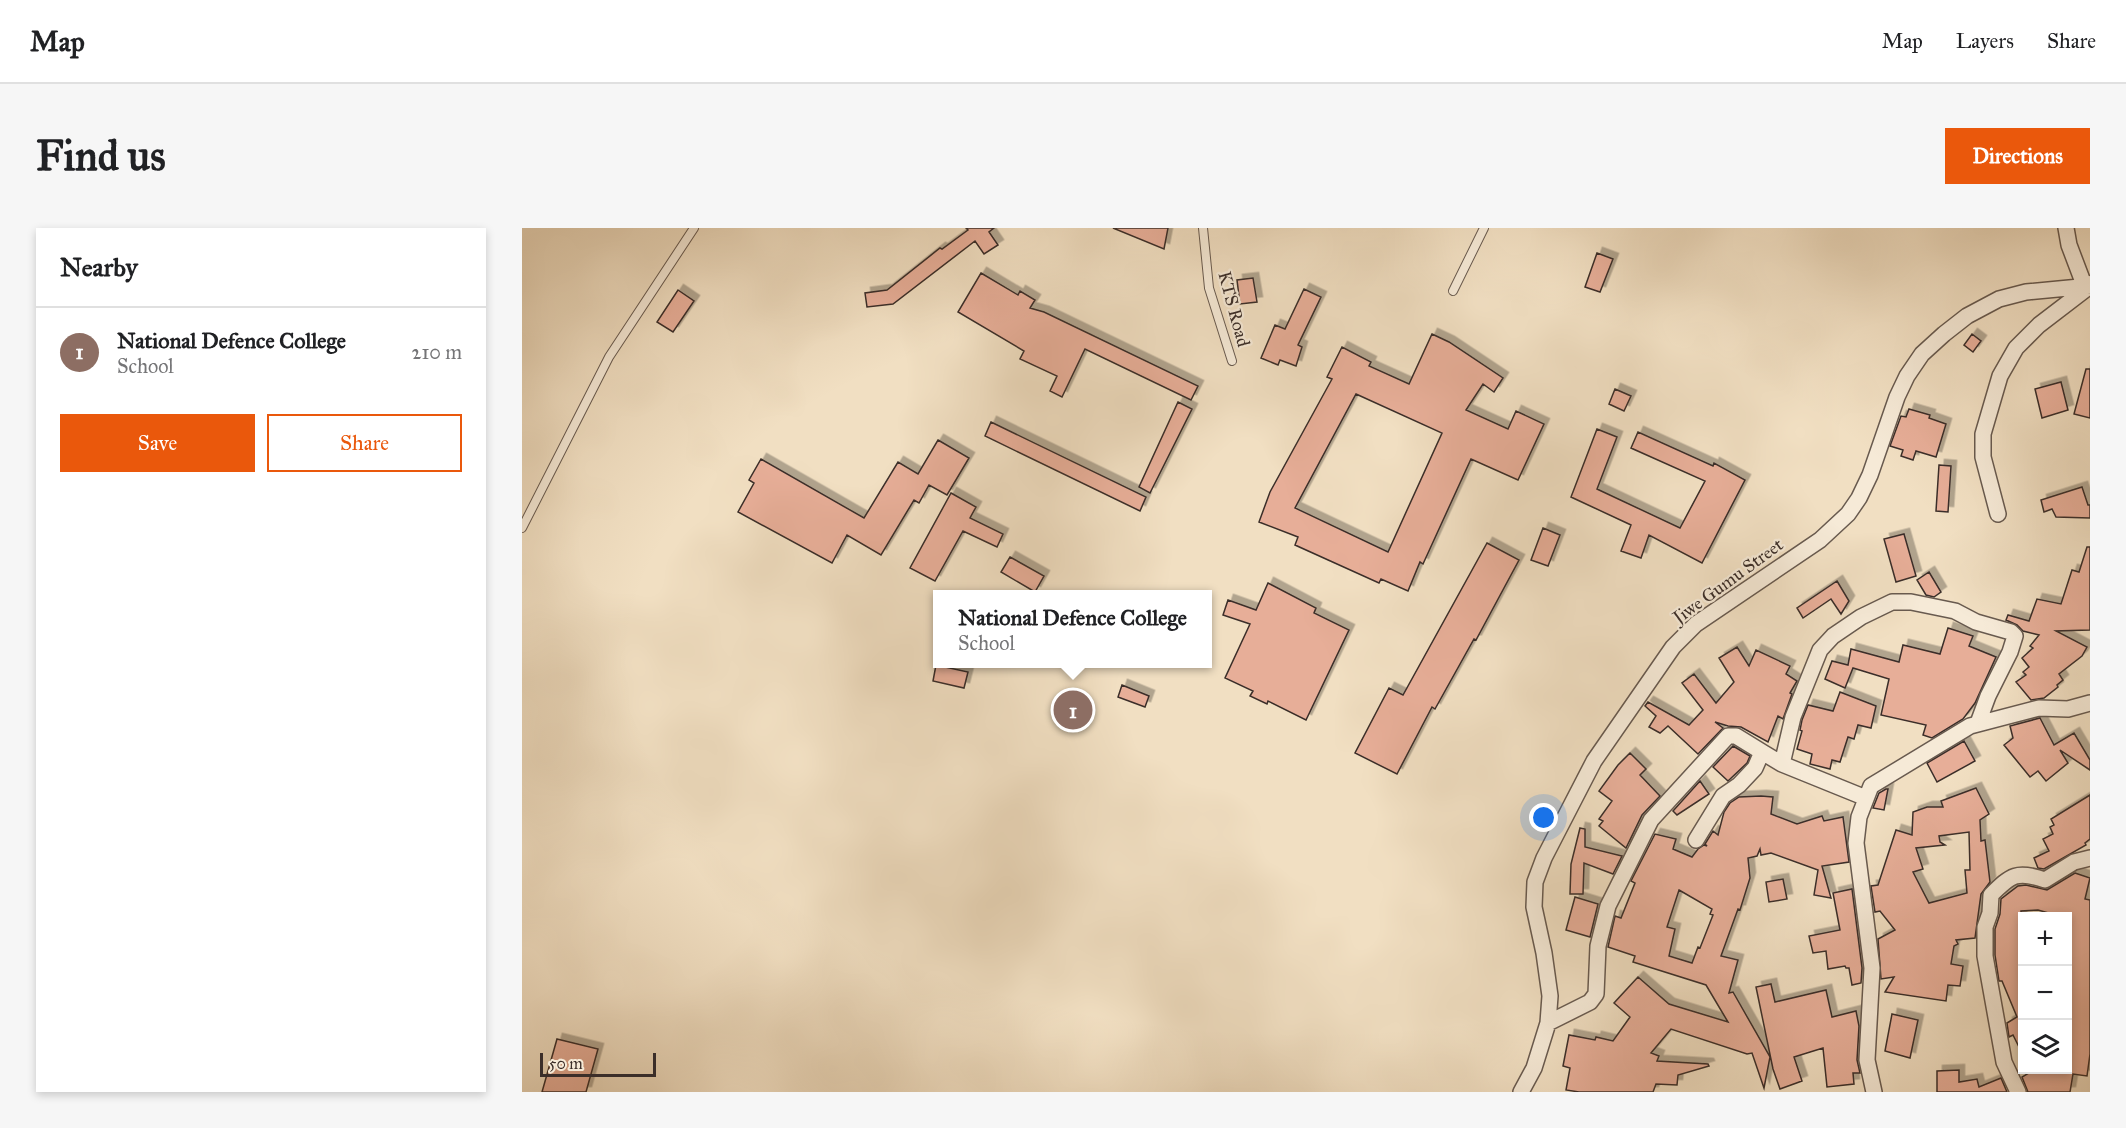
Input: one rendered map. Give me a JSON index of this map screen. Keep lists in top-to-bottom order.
{
  "streets": {
    "street": ["Jiwe Gumu Street"],
    "lane": ["KTS Road"]
  },
  "scale_bar": "50 m",
  "page": {
    "header": "Map",
    "nav": ["Map", "Layers", "Share"],
    "buttons": [
      "Directions",
      ["Save", "Share"]
    ],
    "title": "Find us",
    "heading": "Nearby",
    "list": [
      {
        "mark": "1",
        "name": "National Defence College",
        "note": "School",
        "value": "210 m"
      }
    ],
    "popup": ["National Defence College", "School"],
    "pins": "1",
    "map_buttons": ["+", "−"],
    "scale": "50 m"
  }
}
